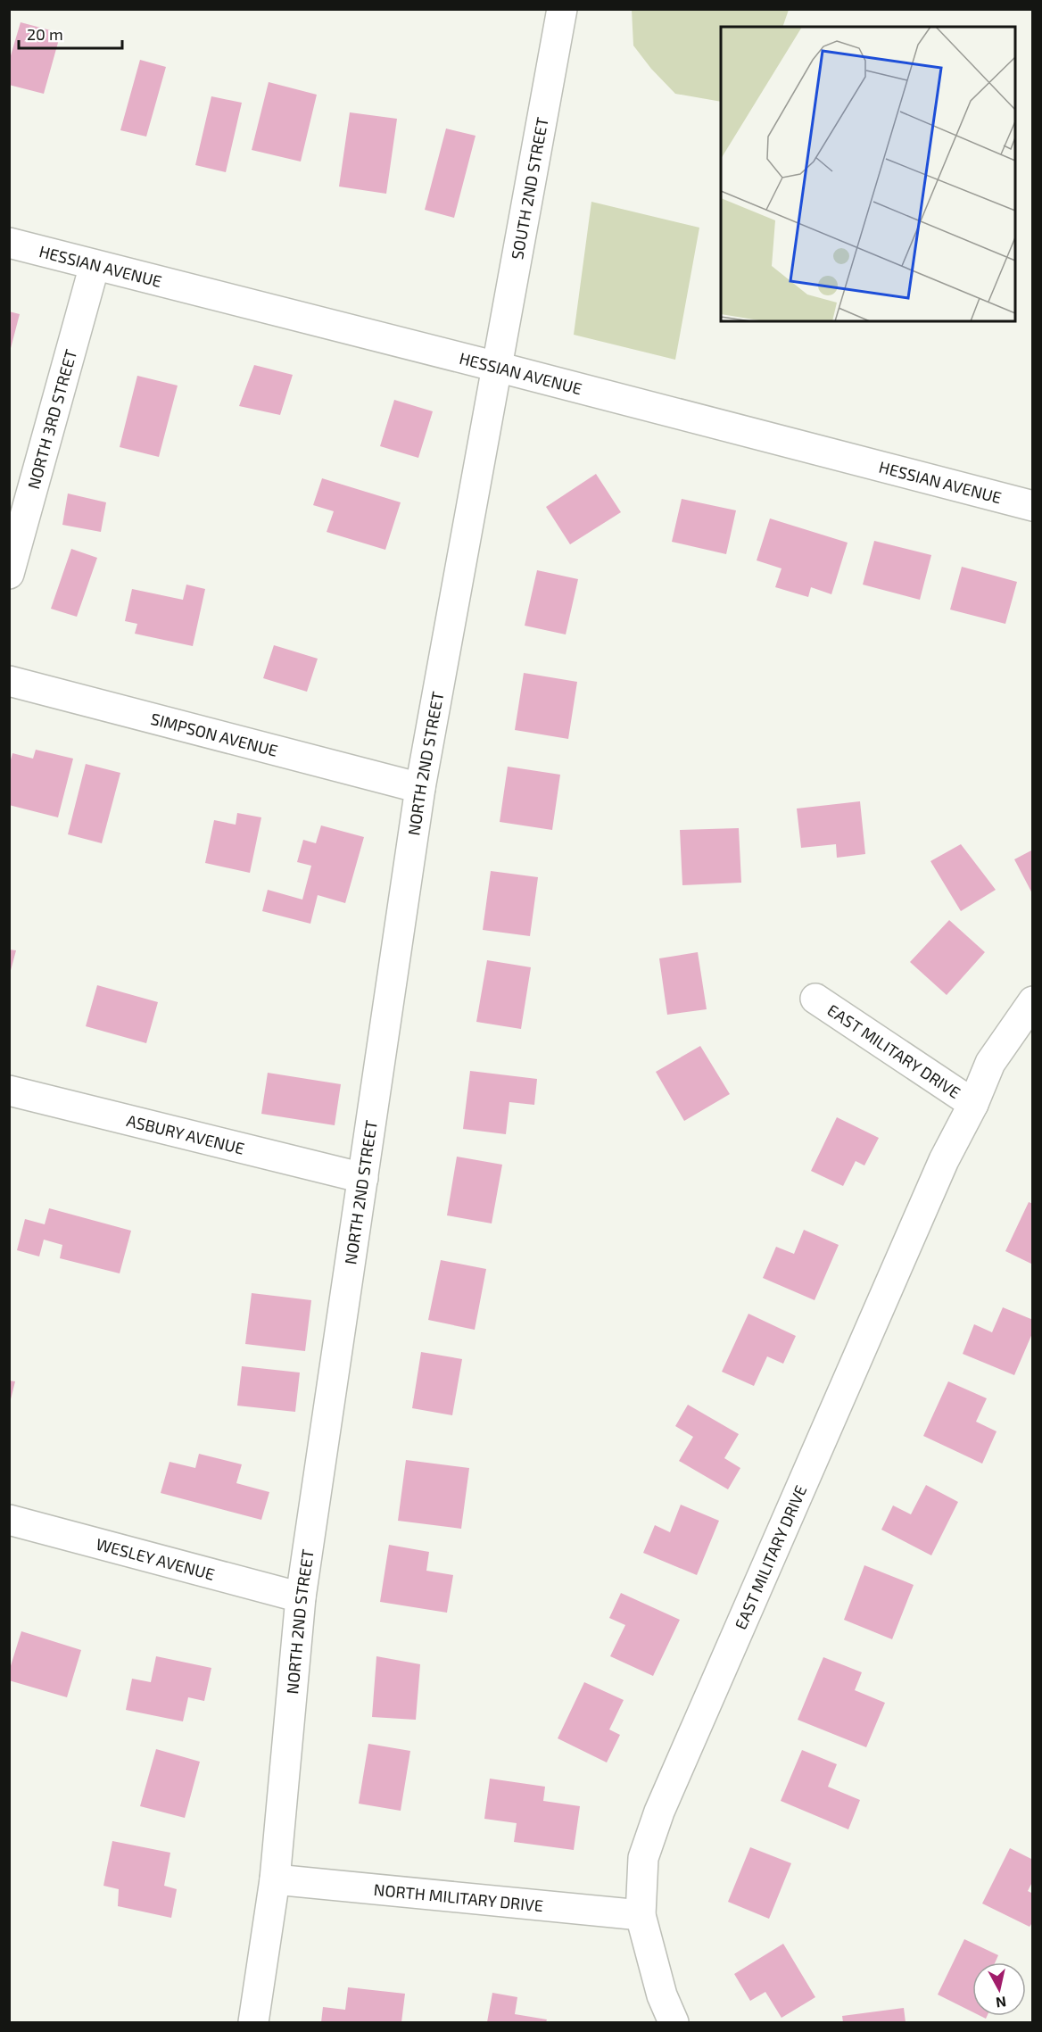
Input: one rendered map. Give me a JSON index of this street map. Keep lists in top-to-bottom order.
{
  "streets": {
    "street": [
      "SOUTH 2ND STREET",
      "HESSIAN AVENUE",
      "NORTH 3RD STREET",
      "SIMPSON AVENUE",
      "NORTH 2ND STREET",
      "EAST MILITARY DRIVE",
      "ASBURY AVENUE",
      "WESLEY AVENUE",
      "NORTH MILITARY DRIVE"
    ]
  },
  "crossings": [
    ["SOUTH 2ND STREET", "HESSIAN AVENUE"],
    ["SOUTH 2ND STREET", "NORTH 2ND STREET"],
    ["HESSIAN AVENUE", "NORTH 3RD STREET"],
    ["HESSIAN AVENUE", "NORTH 2ND STREET"],
    ["SIMPSON AVENUE", "NORTH 2ND STREET"],
    ["NORTH 2ND STREET", "ASBURY AVENUE"],
    ["NORTH 2ND STREET", "WESLEY AVENUE"],
    ["NORTH 2ND STREET", "NORTH MILITARY DRIVE"],
    ["EAST MILITARY DRIVE", "NORTH MILITARY DRIVE"]
  ],
  "scale_bar": "20 m",
  "north": "bottom"
}
